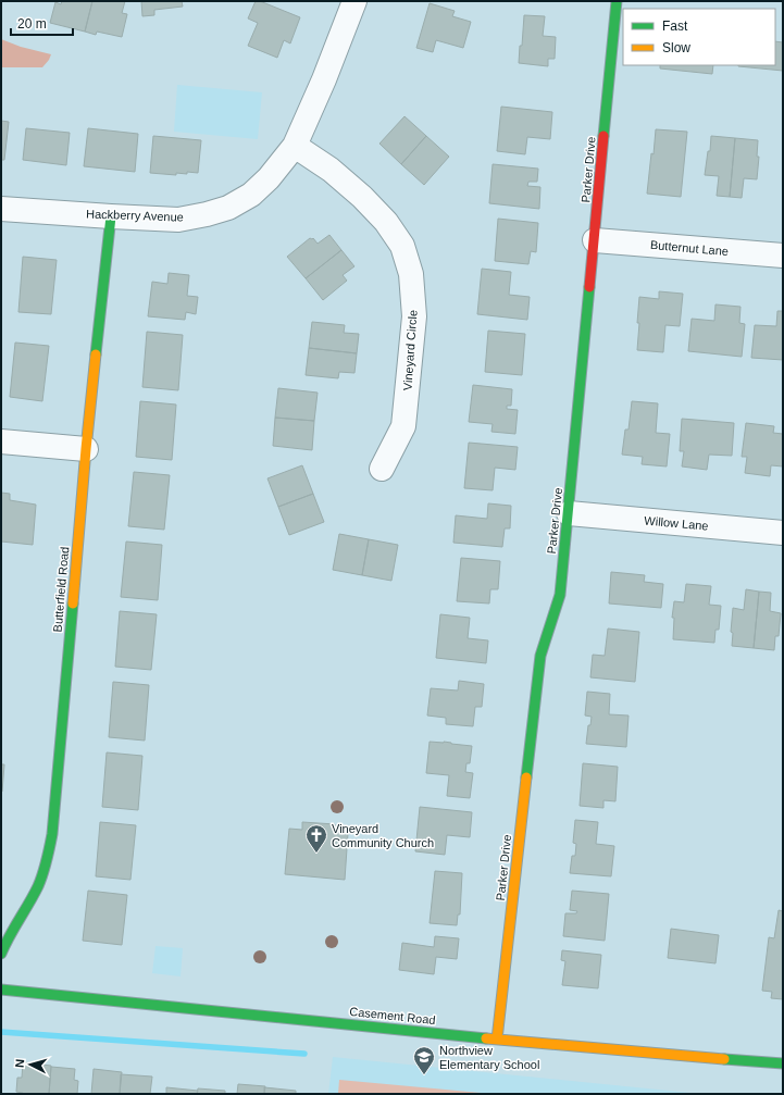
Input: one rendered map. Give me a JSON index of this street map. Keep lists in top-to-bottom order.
{
  "streets": {
    "street": [
      "Parker Drive",
      "Hackberry Avenue",
      "Butternut Lane",
      "Vineyard Circle",
      "Willow Lane",
      "Butterfield Road",
      "Casement Road"
    ]
  },
  "crossings": [
    ["Parker Drive", "Butternut Lane"],
    ["Parker Drive", "Willow Lane"],
    ["Parker Drive", "Casement Road"],
    ["Hackberry Avenue", "Vineyard Circle"],
    ["Hackberry Avenue", "Butterfield Road"]
  ],
  "places": {
    "church": ["Vineyard Community Church"],
    "school or university": ["Northview Elementary School"]
  },
  "legend": ["Fast", "Slow"],
  "scale_bar": "20 m",
  "north": "left"
}
